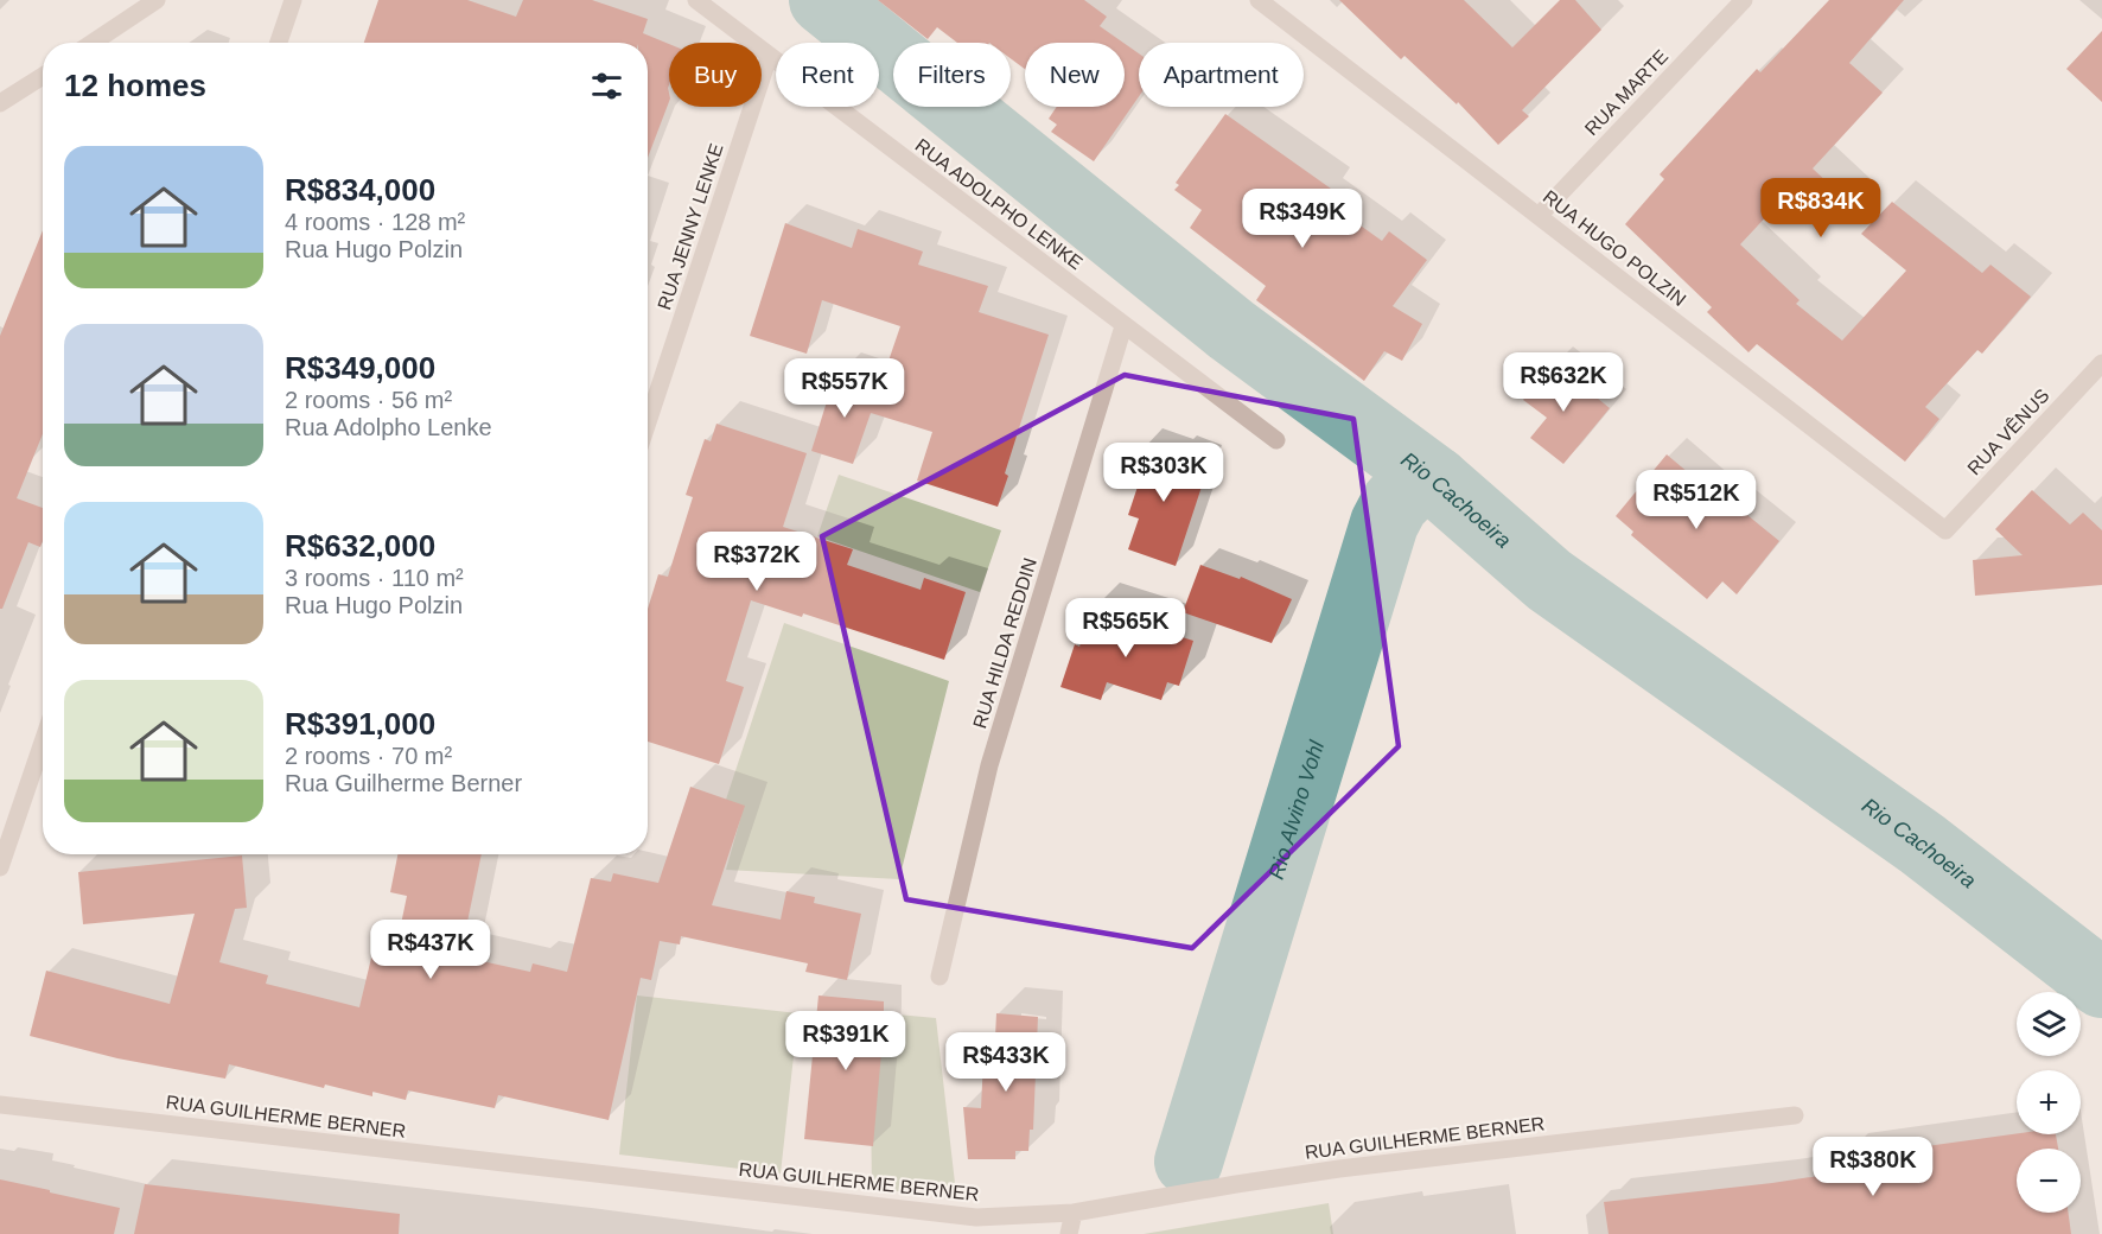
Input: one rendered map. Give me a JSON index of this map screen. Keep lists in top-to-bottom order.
{
  "streets": {
    "street": [
      "RUA MARTE",
      "RUA ADOLPHO LENKE",
      "RUA JENNY LENKE",
      "RUA HUGO POLZIN",
      "RUA VÊNUS",
      "RUA HILDA REDDIN",
      "RUA GUILHERME BERNER"
    ]
  },
  "crossings": [
    ["RUA MARTE", "RUA HUGO POLZIN"],
    ["RUA ADOLPHO LENKE", "RUA JENNY LENKE"],
    ["RUA ADOLPHO LENKE", "RUA HILDA REDDIN"],
    ["RUA HUGO POLZIN", "RUA VÊNUS"]
  ],
  "water": ["Rio Cachoeira", "Rio Alvino Vohl"],
  "page": {
    "chip": [
      "Buy",
      "Rent",
      "Filters",
      "New",
      "Apartment"
    ],
    "heading": "12 homes",
    "list": [
      {
        "name": "R$834,000",
        "note": "4 rooms · 128 m² · Rua Hugo Polzin"
      },
      {
        "name": "R$349,000",
        "note": "2 rooms · 56 m² · Rua Adolpho Lenke"
      },
      {
        "name": "R$632,000",
        "note": "3 rooms · 110 m² · Rua Hugo Polzin"
      },
      {
        "name": "R$391,000",
        "note": "2 rooms · 70 m² · Rua Guilherme Berner"
      }
    ],
    "price": [
      "R$834K",
      "R$349K",
      "R$632K",
      "R$557K",
      "R$303K",
      "R$512K",
      "R$372K",
      "R$565K",
      "R$437K",
      "R$391K",
      "R$433K",
      "R$380K"
    ],
    "map_buttons": ["+", "−"]
  }
}
